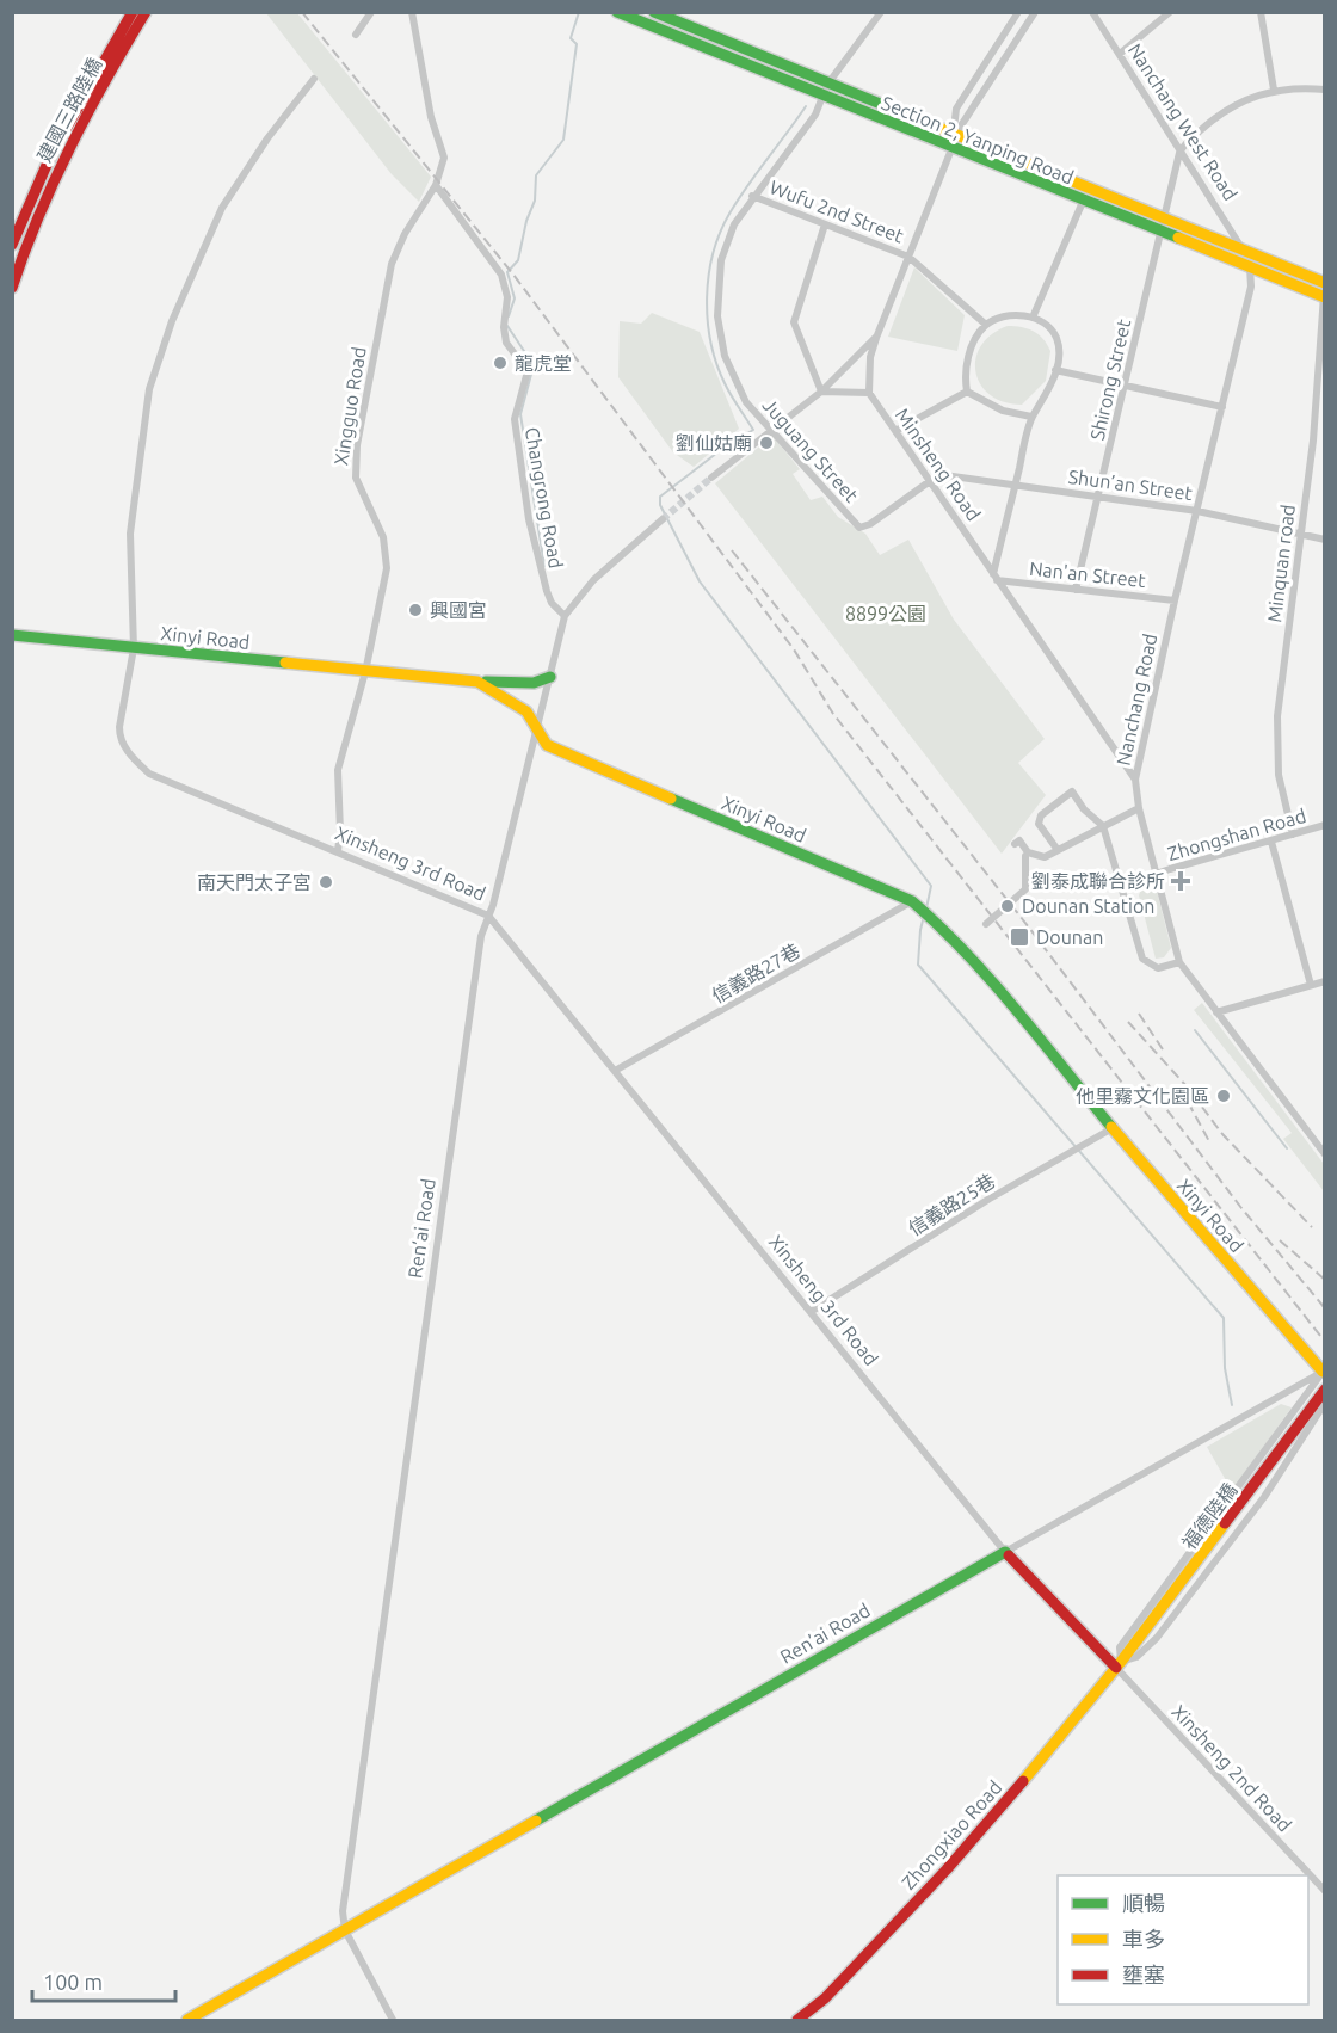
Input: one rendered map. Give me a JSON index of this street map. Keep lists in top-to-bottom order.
{
  "streets": {
    "main road": [
      "建國三路陸橋",
      "Section 2, Yanping Road",
      "Xinyi Road",
      "Xinsheng 3rd Road",
      "Ren’ai Road",
      "福德陸橋",
      "Zhongxiao Road"
    ],
    "street": [
      "Nanchang West Road",
      "Wufu 2nd Street",
      "Shirong Street",
      "Xingguo Road",
      "Juguang Street",
      "Minsheng Road",
      "Shun’an Street",
      "Changrong Road",
      "Minquan road",
      "Nan'an Street",
      "Nanchang Road",
      "Zhongshan Road",
      "信義路27巷",
      "信義路25巷",
      "Xinsheng 2nd Road"
    ]
  },
  "crossings": [
    ["Nanchang West Road", "Section 2, Yanping Road"],
    ["Nanchang West Road", "Shirong Street"],
    ["Nanchang West Road", "Nanchang Road"],
    ["Section 2, Yanping Road", "Shirong Street"],
    ["Section 2, Yanping Road", "Juguang Street"],
    ["Section 2, Yanping Road", "Minquan road"],
    ["Section 2, Yanping Road", "Nanchang Road"],
    ["Wufu 2nd Street", "Juguang Street"],
    ["Shirong Street", "Shun’an Street"],
    ["Shirong Street", "Nan'an Street"],
    ["Xingguo Road", "Changrong Road"],
    ["Xingguo Road", "Xinyi Road"],
    ["Xingguo Road", "Xinsheng 3rd Road"],
    ["Juguang Street", "Minsheng Road"],
    ["Juguang Street", "Shun’an Street"],
    ["Minsheng Road", "Shun’an Street"],
    ["Minsheng Road", "Nan'an Street"],
    ["Minsheng Road", "Nanchang Road"],
    ["Shun’an Street", "Minquan road"],
    ["Shun’an Street", "Nanchang Road"],
    ["Minquan road", "Zhongshan Road"],
    ["Nan'an Street", "Nanchang Road"],
    ["Xinyi Road", "Xinsheng 3rd Road"],
    ["Xinyi Road", "信義路27巷"],
    ["Xinyi Road", "信義路25巷"],
    ["Xinyi Road", "Ren’ai Road"],
    ["Xinyi Road", "Zhongxiao Road"],
    ["Nanchang Road", "Zhongshan Road"],
    ["Xinsheng 3rd Road", "信義路27巷"],
    ["Xinsheng 3rd Road", "信義路25巷"],
    ["Xinsheng 3rd Road", "Ren’ai Road"],
    ["Xinsheng 3rd Road", "福德陸橋"],
    ["Xinsheng 3rd Road", "Xinsheng 2nd Road"],
    ["Xinsheng 3rd Road", "Zhongxiao Road"],
    ["Ren’ai Road", "Zhongxiao Road"],
    ["福德陸橋", "Xinsheng 2nd Road"],
    ["福德陸橋", "Zhongxiao Road"],
    ["Xinsheng 2nd Road", "Zhongxiao Road"]
  ],
  "parks": ["8899公園"],
  "places": {
    "other": [
      "龍虎堂",
      "劉仙姑廟",
      "興國宮",
      "南天門太子宮",
      "Dounan Station",
      "他里霧文化園區"
    ],
    "health": ["劉泰成聯合診所"],
    "transit": ["Dounan"]
  },
  "legend": ["順暢", "車多", "壅塞"],
  "scale_bar": "100 m"
}
